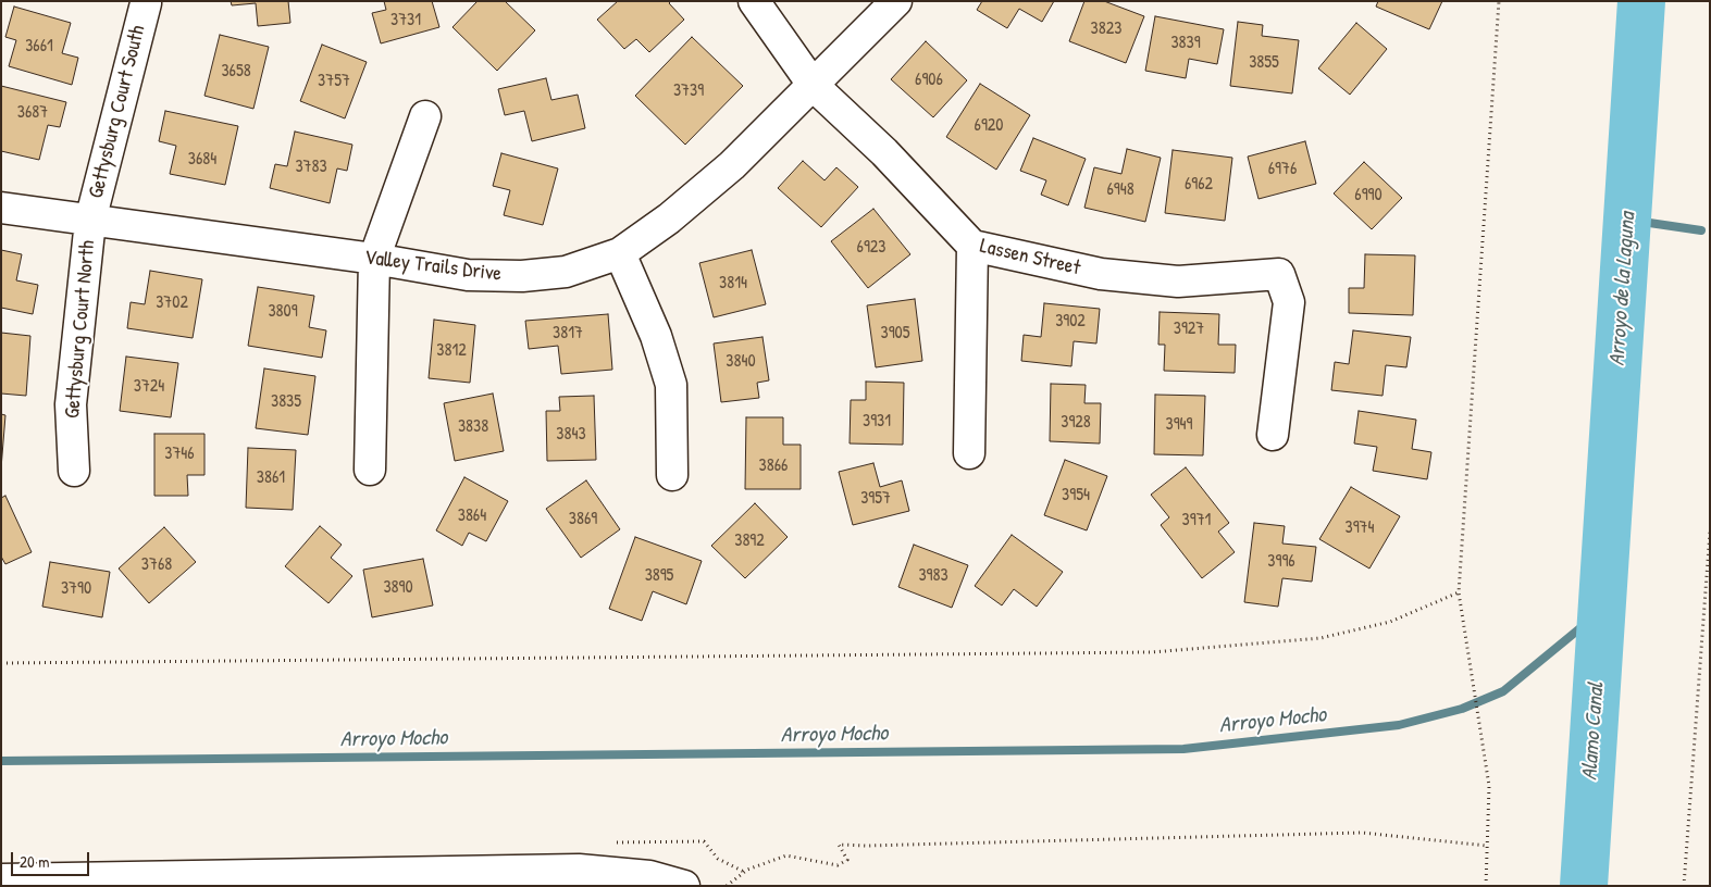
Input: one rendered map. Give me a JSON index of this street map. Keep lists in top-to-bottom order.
{
  "streets": {
    "street": [
      "Gettysburg Court South",
      "Lassen Street",
      "Valley Trails Drive",
      "Gettysburg Court North"
    ]
  },
  "crossings": [
    ["Gettysburg Court South", "Valley Trails Drive"],
    ["Gettysburg Court South", "Gettysburg Court North"],
    ["Lassen Street", "Valley Trails Drive"],
    ["Valley Trails Drive", "Gettysburg Court North"]
  ],
  "water": ["Arroyo de la Laguna", "Arroyo Mocho", "Alamo Canal"],
  "house_numbers": [
    "3731",
    "3823",
    "3839",
    "3661",
    "3855",
    "3658",
    "6906",
    "3757",
    "3739",
    "3687",
    "6920",
    "3684",
    "3783",
    "6976",
    "6962",
    "6948",
    "6990",
    "6923",
    "3814",
    "3702",
    "3809",
    "3902",
    "3927",
    "3817",
    "3905",
    "3812",
    "3840",
    "3724",
    "3835",
    "3931",
    "3928",
    "3949",
    "3838",
    "3843",
    "3746",
    "3866",
    "3861",
    "3954",
    "3957",
    "3864",
    "3869",
    "3971",
    "3974",
    "3892",
    "3996",
    "3768",
    "3895",
    "3983",
    "3890",
    "3790"
  ],
  "scale_bar": "20 m"
}
